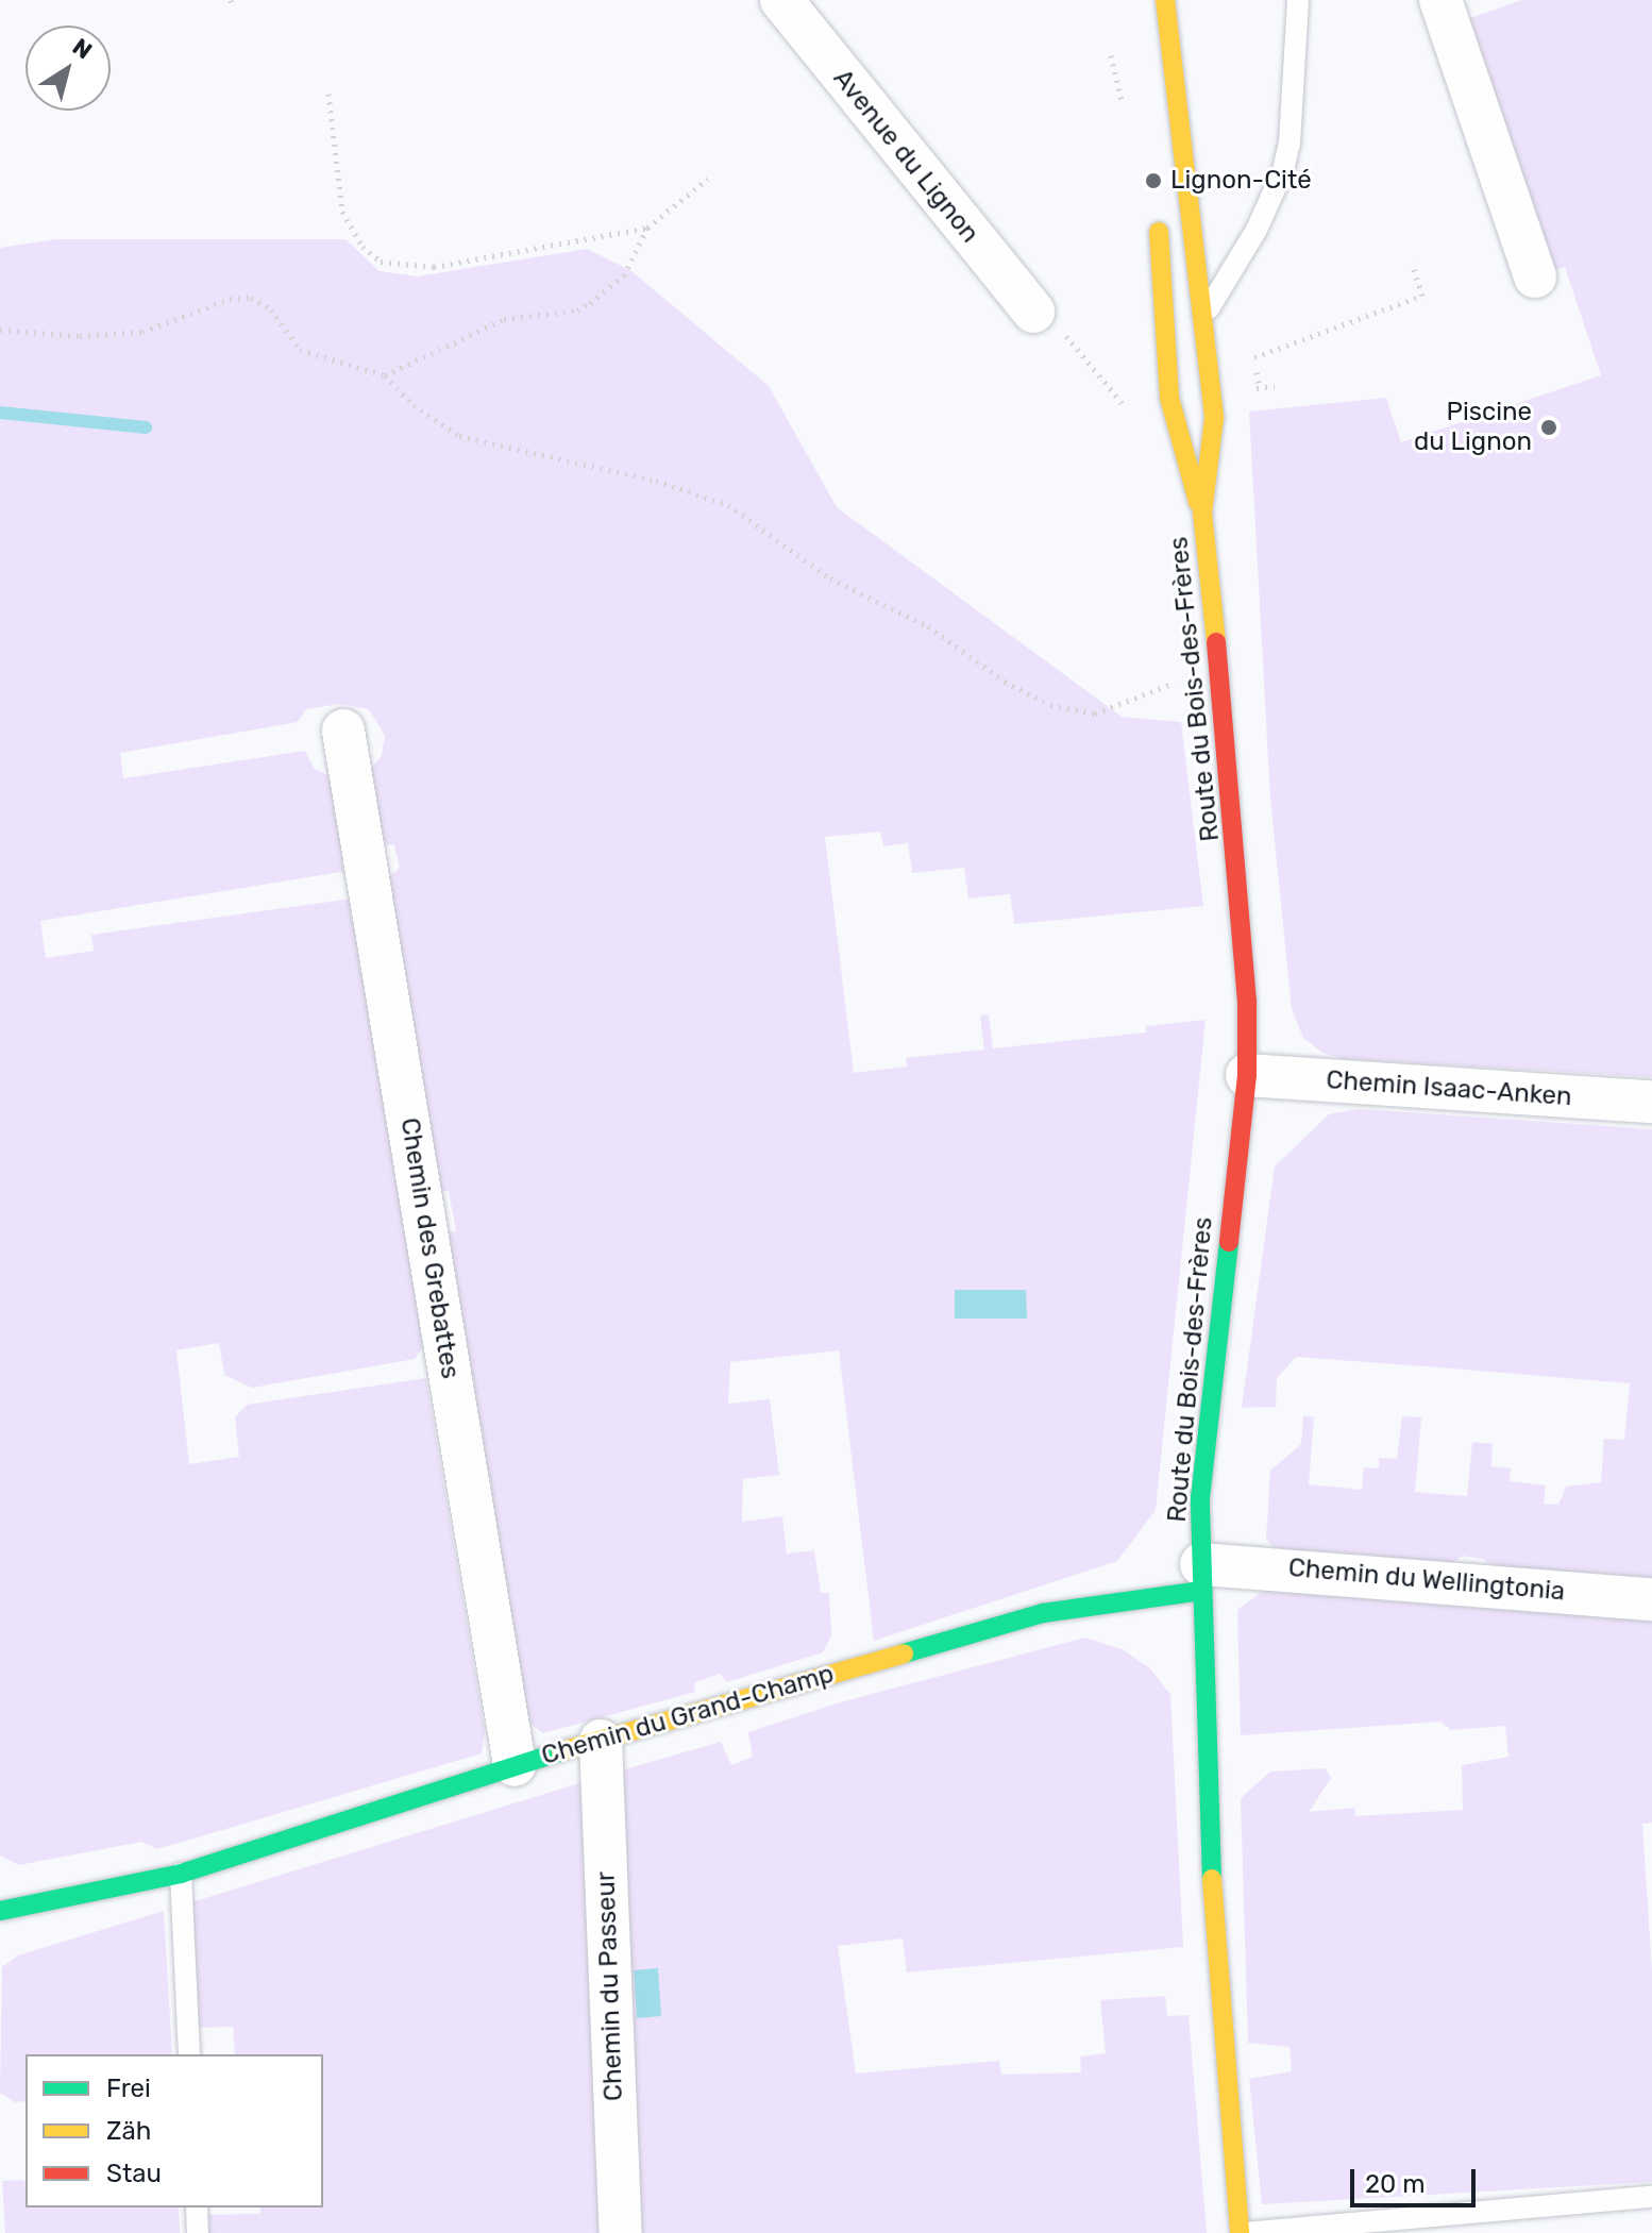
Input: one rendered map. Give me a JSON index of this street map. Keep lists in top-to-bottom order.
{
  "streets": {
    "street": [
      "Avenue du Lignon",
      "Route du Bois-des-Frères",
      "Chemin Isaac-Anken",
      "Chemin des Grebattes",
      "Chemin du Wellingtonia",
      "Chemin du Grand-Champ",
      "Chemin du Passeur"
    ]
  },
  "crossings": [
    ["Route du Bois-des-Frères", "Chemin Isaac-Anken"],
    ["Route du Bois-des-Frères", "Chemin du Wellingtonia"],
    ["Route du Bois-des-Frères", "Chemin du Grand-Champ"],
    ["Chemin des Grebattes", "Chemin du Grand-Champ"],
    ["Chemin du Wellingtonia", "Chemin du Grand-Champ"],
    ["Chemin du Grand-Champ", "Chemin du Passeur"]
  ],
  "places": ["Lignon-Cité", "Piscine du Lignon"],
  "legend": ["Frei", "Zäh", "Stau"],
  "scale_bar": "20 m",
  "north": "top right"
}
